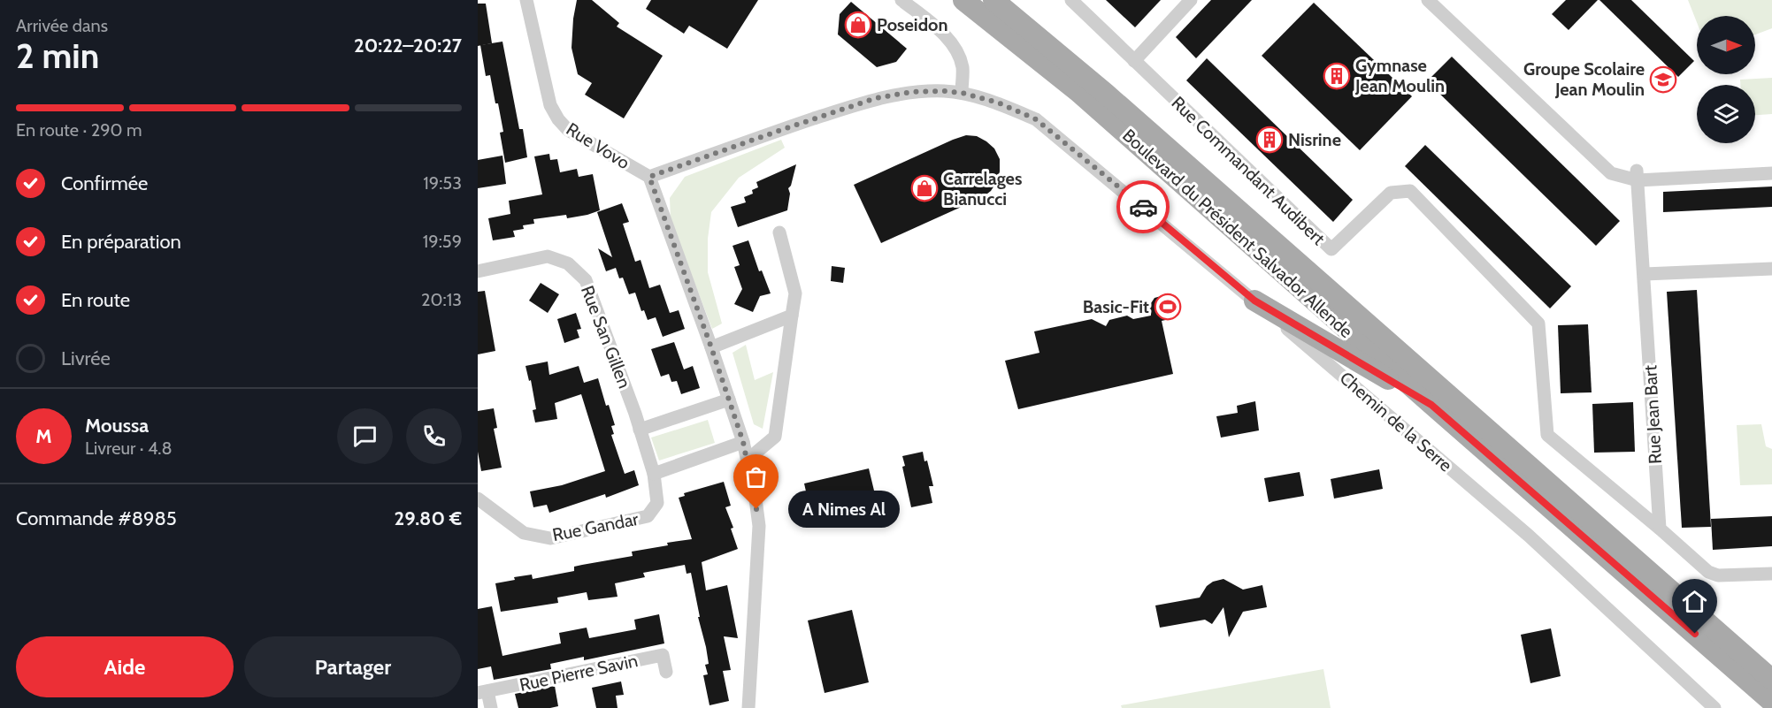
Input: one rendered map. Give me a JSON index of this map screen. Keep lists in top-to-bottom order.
{
  "streets": {
    "main road": ["Boulevard du Président Salvador Allende"],
    "street": [
      "Rue Vovo",
      "Rue Commandant Audibert",
      "Rue San Gillen",
      "Rue Jean Bart",
      "Chemin de la Serre",
      "Rue Gandar",
      "Rue Pierre Savin"
    ]
  },
  "crossings": [
    ["Rue Vovo", "Chemin de la Serre"],
    ["Rue Commandant Audibert", "Rue Jean Bart"],
    ["Rue San Gillen", "Rue Gandar"]
  ],
  "places": {
    "shop": ["Poseidon", "Carrelages Bianucci"],
    "building": ["Gymnase Jean Moulin", "Nisrine"],
    "school or university": ["Groupe Scolaire Jean Moulin"],
    "sports": ["Basic-Fit"],
    "other": ["A Nimes Al"]
  },
  "north": "right",
  "page": {
    "heading": ["2 min", "Arrivée dans", "20:22–20:27"],
    "panel": [
      "Moussa",
      "Livreur · 4.8",
      "Commande #8985",
      "29.80 €"
    ],
    "bar": "En route · 290 m",
    "list": [
      ["Confirmée", "19:53"],
      ["En préparation", "19:59"],
      ["En route", "20:13"],
      "Livrée"
    ],
    "round": "M",
    "bubble": "A Nimes Al",
    "buttons": ["Aide", "Partager"]
  }
}
